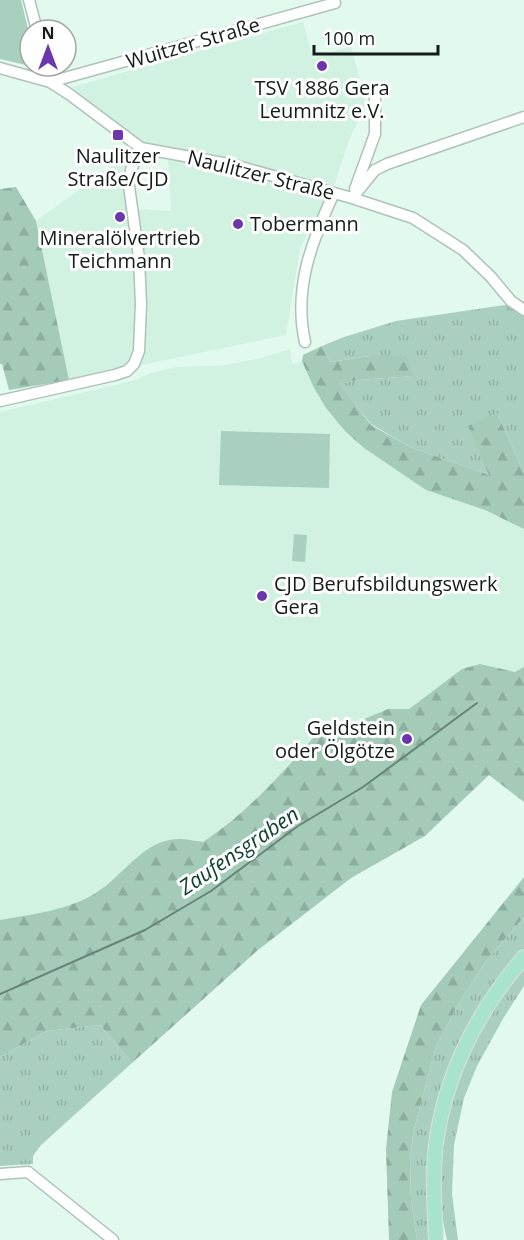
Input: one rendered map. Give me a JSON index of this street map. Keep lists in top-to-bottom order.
{
  "streets": {
    "street": ["Wuitzer Straße", "Naulitzer Straße"]
  },
  "crossings": [
    ["Wuitzer Straße", "Naulitzer Straße"]
  ],
  "water": ["Zaufensgraben"],
  "places": {
    "other": [
      "TSV 1886 Gera Leumnitz e.V.",
      "Mineralölvertrieb Teichmann",
      "Tobermann",
      "CJD Berufsbildungswerk Gera",
      "Geldstein oder Ölgötze"
    ],
    "transit": ["Naulitzer Straße/CJD"]
  },
  "scale_bar": "100 m",
  "north": "top"
}
